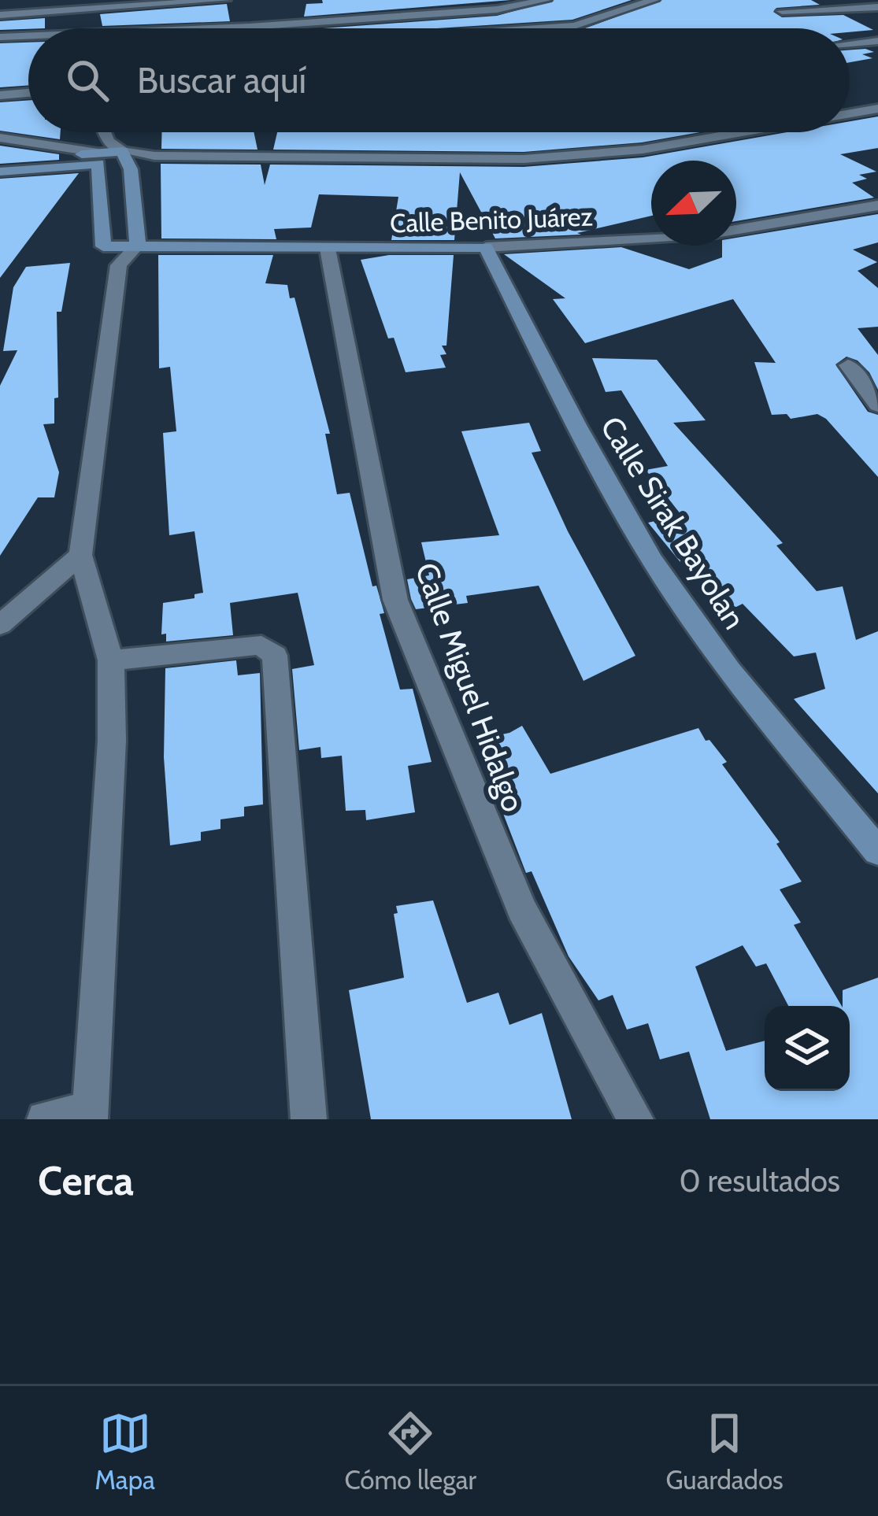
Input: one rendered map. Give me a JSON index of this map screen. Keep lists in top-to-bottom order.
{
  "streets": {
    "main road": ["Calle Benito Juárez", "Calle Sirak Bayolan"],
    "street": ["Calle Miguel Hidalgo"]
  },
  "crossings": [
    ["Calle Benito Juárez", "Calle Sirak Bayolan"],
    ["Calle Benito Juárez", "Calle Miguel Hidalgo"]
  ],
  "north": "bottom left",
  "page": {
    "search": "Buscar aquí",
    "heading": ["Cerca", "0 resultados"],
    "nav": ["Mapa", "Cómo llegar", "Guardados"]
  }
}
